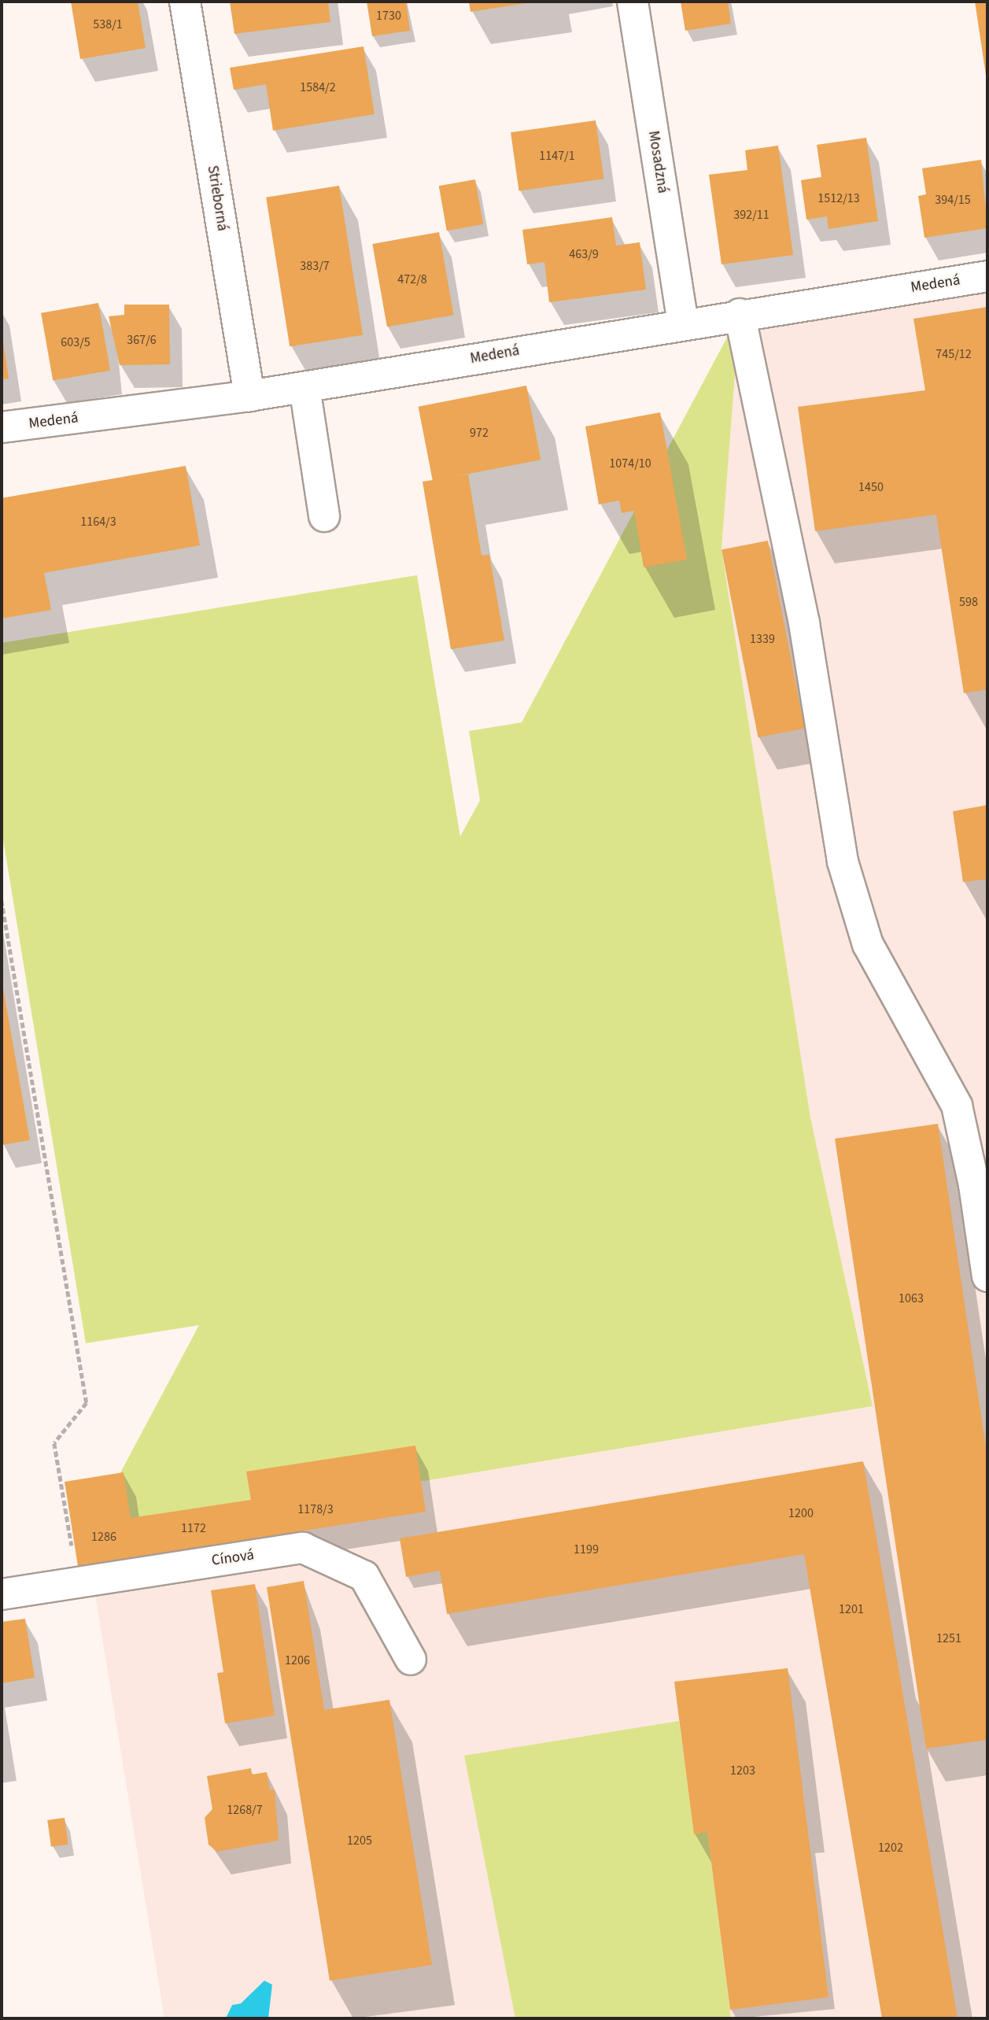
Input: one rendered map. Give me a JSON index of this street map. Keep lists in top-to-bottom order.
{
  "streets": {
    "street": [
      "Mosadzná",
      "Strieborná",
      "Medená",
      "Cínová"
    ]
  },
  "crossings": [
    ["Mosadzná", "Medená"],
    ["Strieborná", "Medená"]
  ],
  "house_numbers": [
    "1730",
    "538/1",
    "1584/2",
    "1147/1",
    "1512/13",
    "394/15",
    "392/11",
    "463/9",
    "383/7",
    "472/8",
    "367/6",
    "603/5",
    "745/12",
    "972",
    "1074/10",
    "1450",
    "1164/3",
    "598",
    "1339",
    "1063",
    "1178/3",
    "1200",
    "1172",
    "1286",
    "1199",
    "1201",
    "1251",
    "1206",
    "1203",
    "1268/7",
    "1205",
    "1202"
  ]
}
